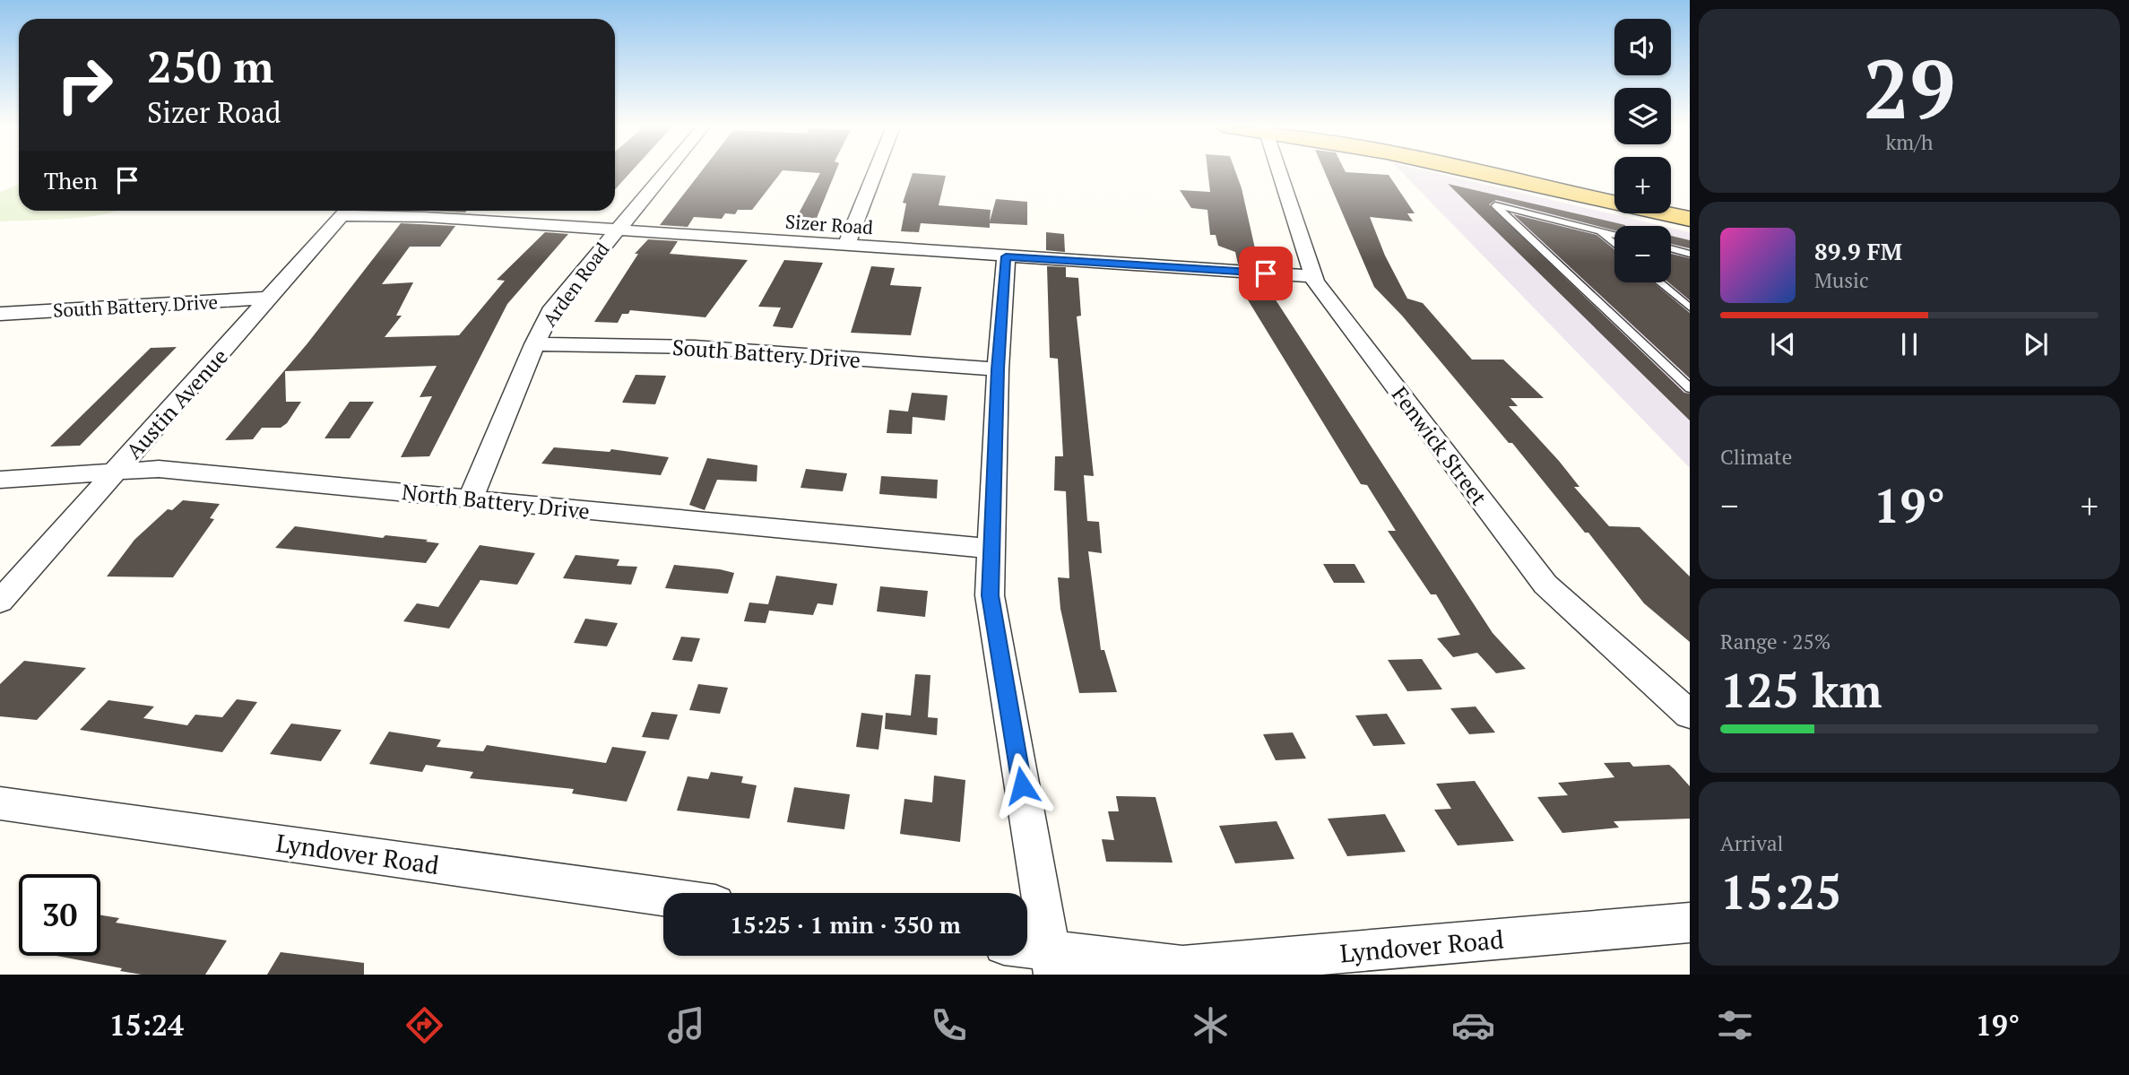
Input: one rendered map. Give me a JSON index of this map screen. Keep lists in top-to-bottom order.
{
  "streets": {
    "street": [
      "Sizer Road",
      "Arden Road",
      "South Battery Drive",
      "Austin Avenue",
      "Fenwick Street",
      "North Battery Drive",
      "Lyndover Road"
    ]
  },
  "crossings": [
    ["Sizer Road", "Arden Road"],
    ["Sizer Road", "Fenwick Street"],
    ["Arden Road", "South Battery Drive"],
    ["Arden Road", "North Battery Drive"],
    ["South Battery Drive", "Austin Avenue"],
    ["Austin Avenue", "North Battery Drive"]
  ],
  "page": {
    "tile": [
      ["29", "km/h"],
      "Climate",
      ["Range · 25%", "125 km"],
      ["Arrival", "15:25"]
    ],
    "map_buttons": ["+", "−"],
    "turn": ["250 m", "Sizer Road"],
    "then": "Then",
    "song": ["89.9 FM", "Music"],
    "heat": ["−", "19°", "+"],
    "limit": "30",
    "trip": "15:25 · 1 min · 350 m",
    "tabs": ["15:24", "19°"]
  }
}
